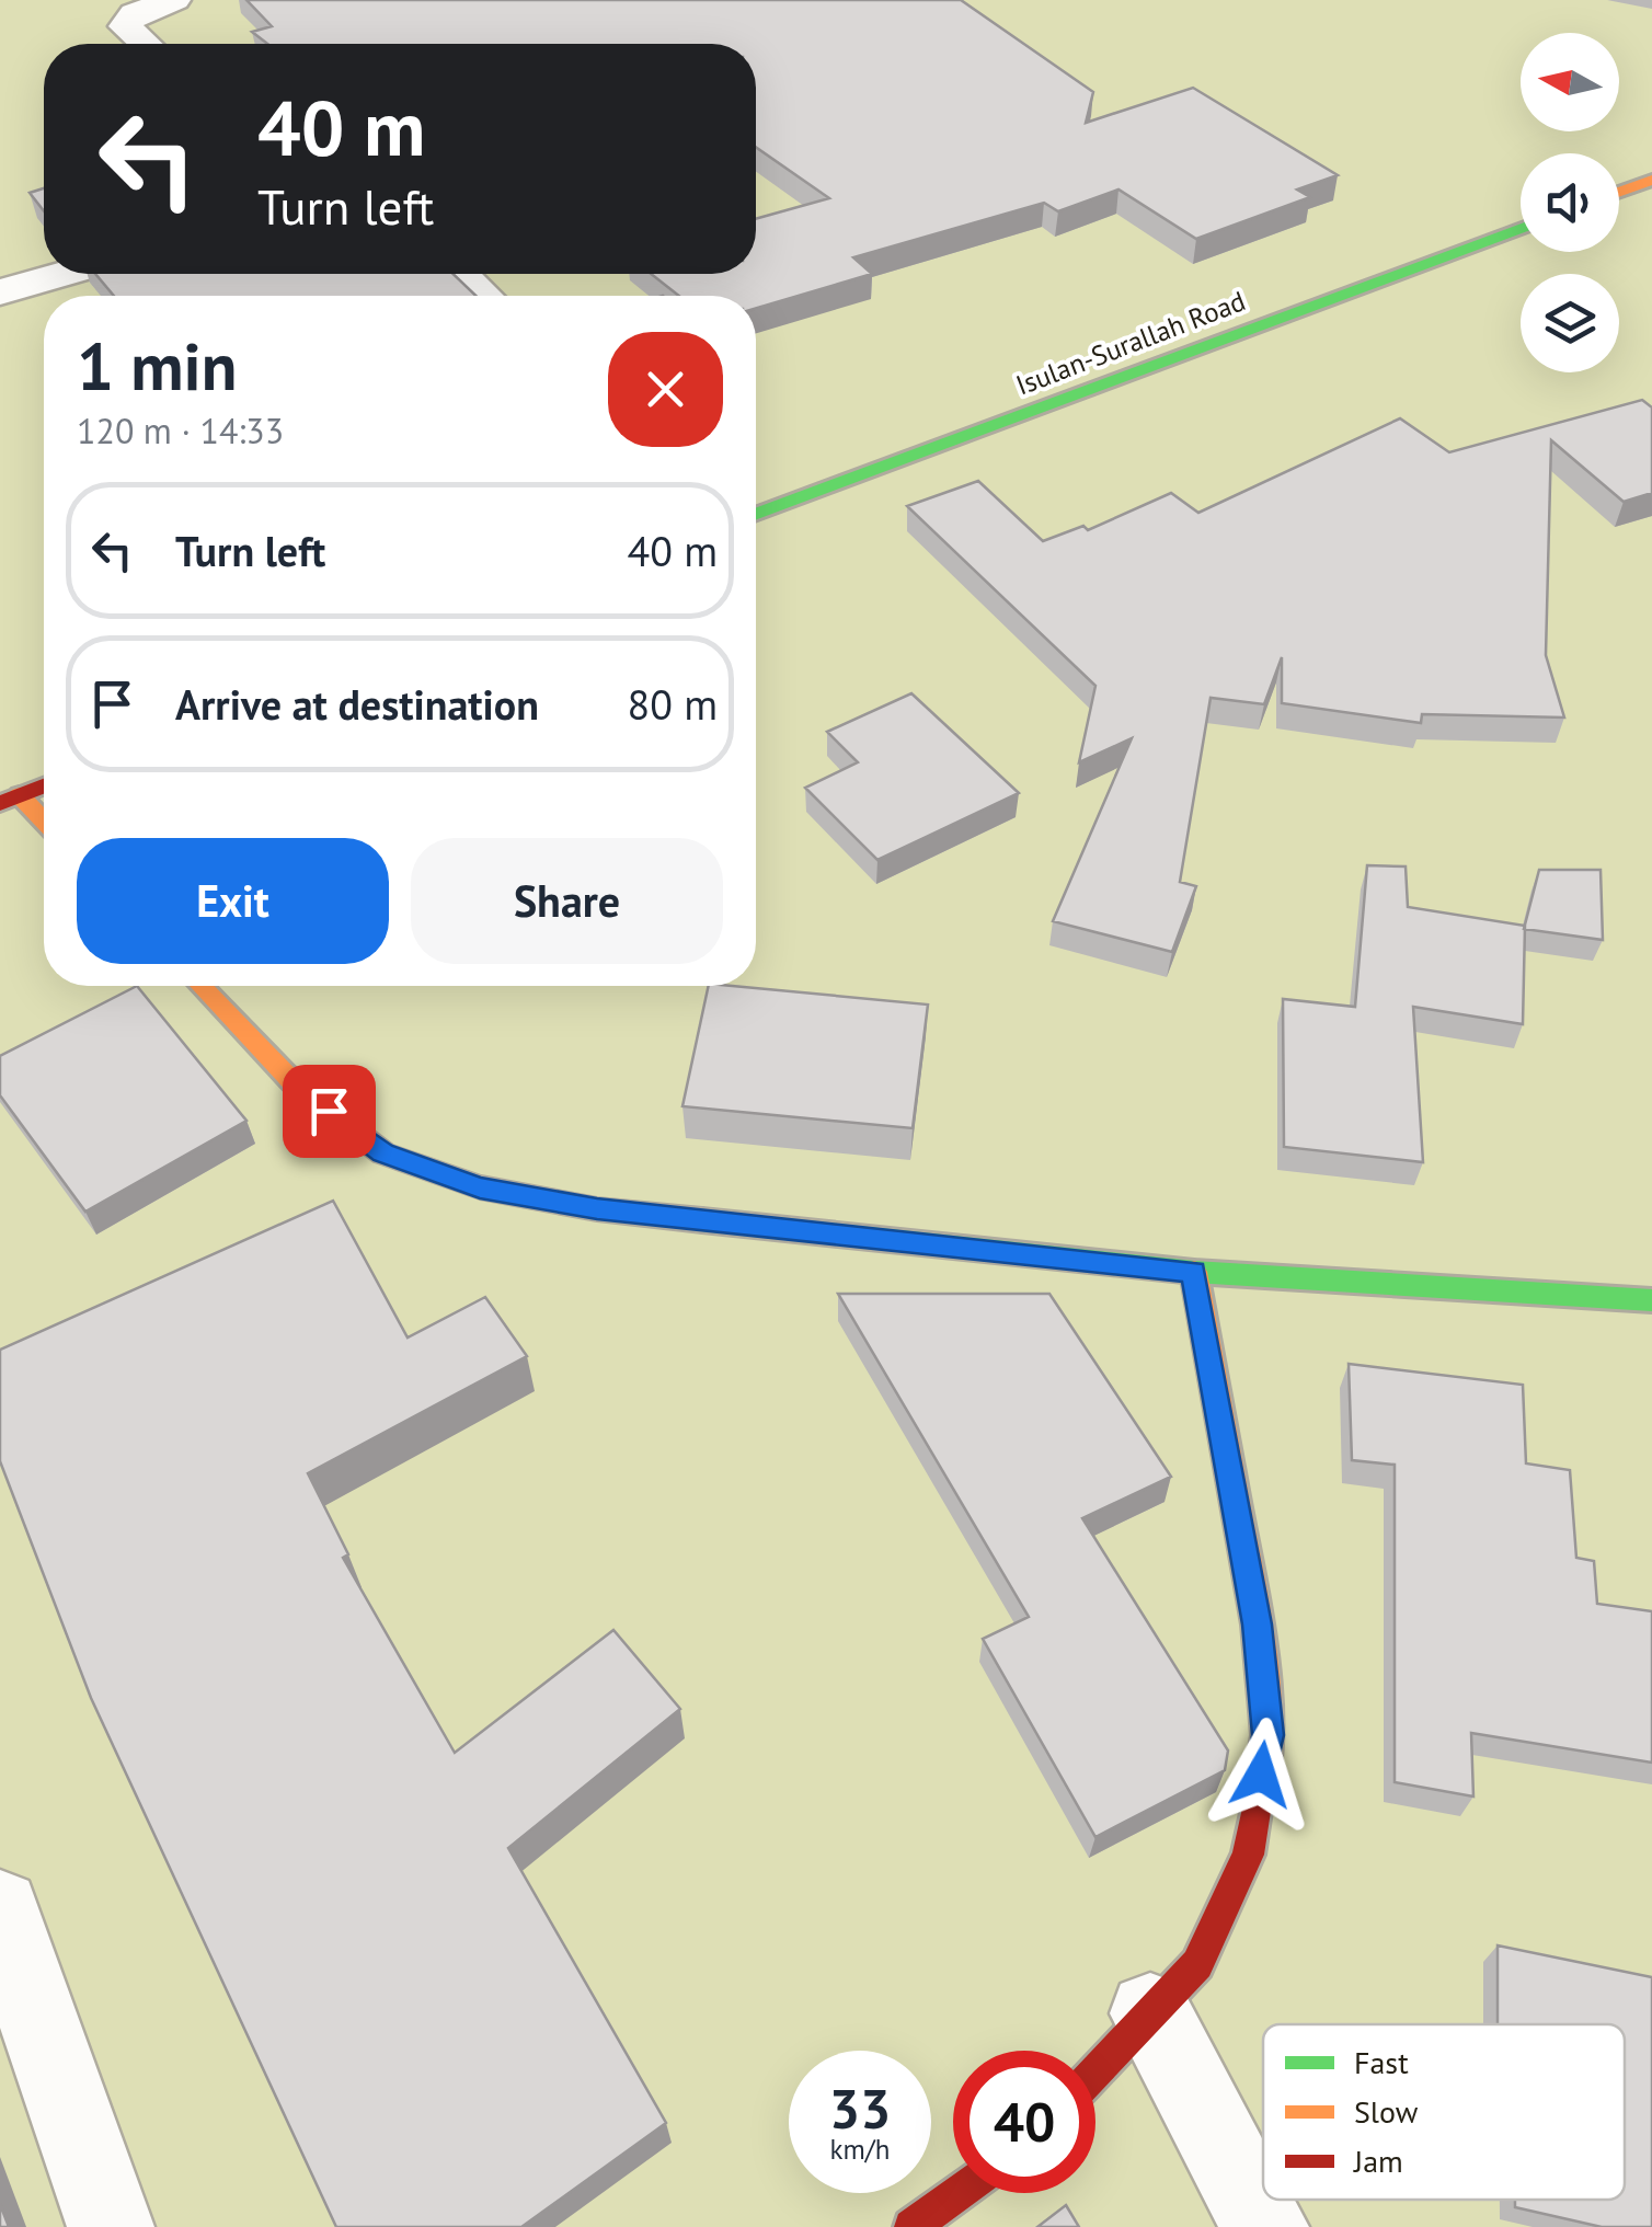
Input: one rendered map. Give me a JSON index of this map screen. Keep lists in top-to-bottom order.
{
  "streets": {
    "main road": ["Isulan-Surallah Road"]
  },
  "legend": ["Fast", "Slow", "Jam"],
  "north": "left",
  "page": {
    "turn": ["40 m", "Turn left"],
    "heading": ["1 min", "120 m · 14:33"],
    "list": [
      {
        "name": "Turn left",
        "value": "40 m"
      },
      {
        "name": "Arrive at destination",
        "value": "80 m"
      }
    ],
    "buttons": ["Exit", "Share"],
    "speed": "33 km/h",
    "limit": "40"
  }
}
